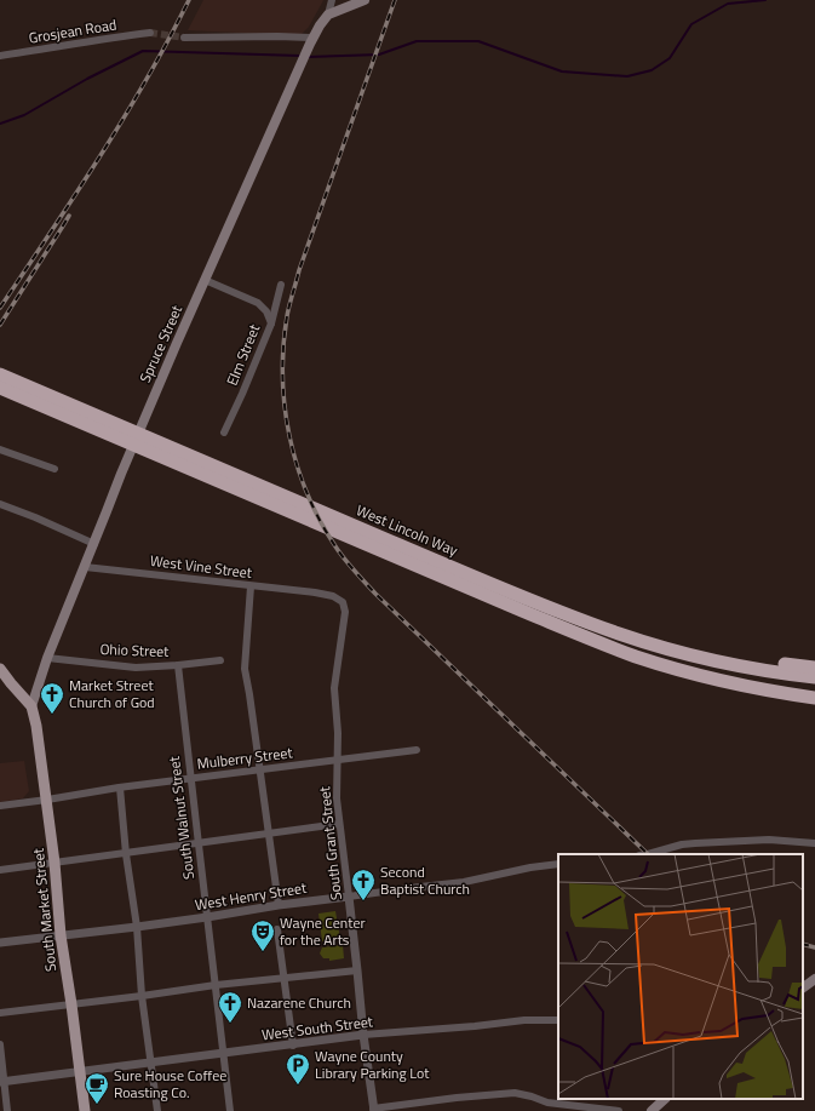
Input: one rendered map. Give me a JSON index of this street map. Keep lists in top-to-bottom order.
{
  "streets": {
    "highway": ["West Lincoln Way"],
    "main road": ["Spruce Street", "South Market Street"],
    "street": [
      "Grosjean Road",
      "Elm Street",
      "West Vine Street",
      "Ohio Street",
      "Mulberry Street",
      "South Walnut Street",
      "South Grant Street",
      "West Henry Street",
      "West South Street"
    ]
  },
  "crossings": [
    ["Spruce Street", "West Vine Street"],
    ["Spruce Street", "Ohio Street"],
    ["Spruce Street", "South Market Street"],
    ["West Vine Street", "South Grant Street"],
    ["Ohio Street", "South Walnut Street"],
    ["Mulberry Street", "South Walnut Street"],
    ["Mulberry Street", "South Grant Street"],
    ["Mulberry Street", "South Market Street"],
    ["South Walnut Street", "West Henry Street"],
    ["South Walnut Street", "West South Street"],
    ["South Grant Street", "West Henry Street"],
    ["South Grant Street", "West South Street"],
    ["West Henry Street", "South Market Street"],
    ["South Market Street", "West South Street"]
  ],
  "places": {
    "church": ["Market Street Church of God", "Second Baptist Church", "Nazarene Church"],
    "theatre": ["Wayne Center for the Arts"],
    "parking": ["Wayne County Library Parking Lot"],
    "cafe": ["Sure House Coffee Roasting Co."]
  }
}
